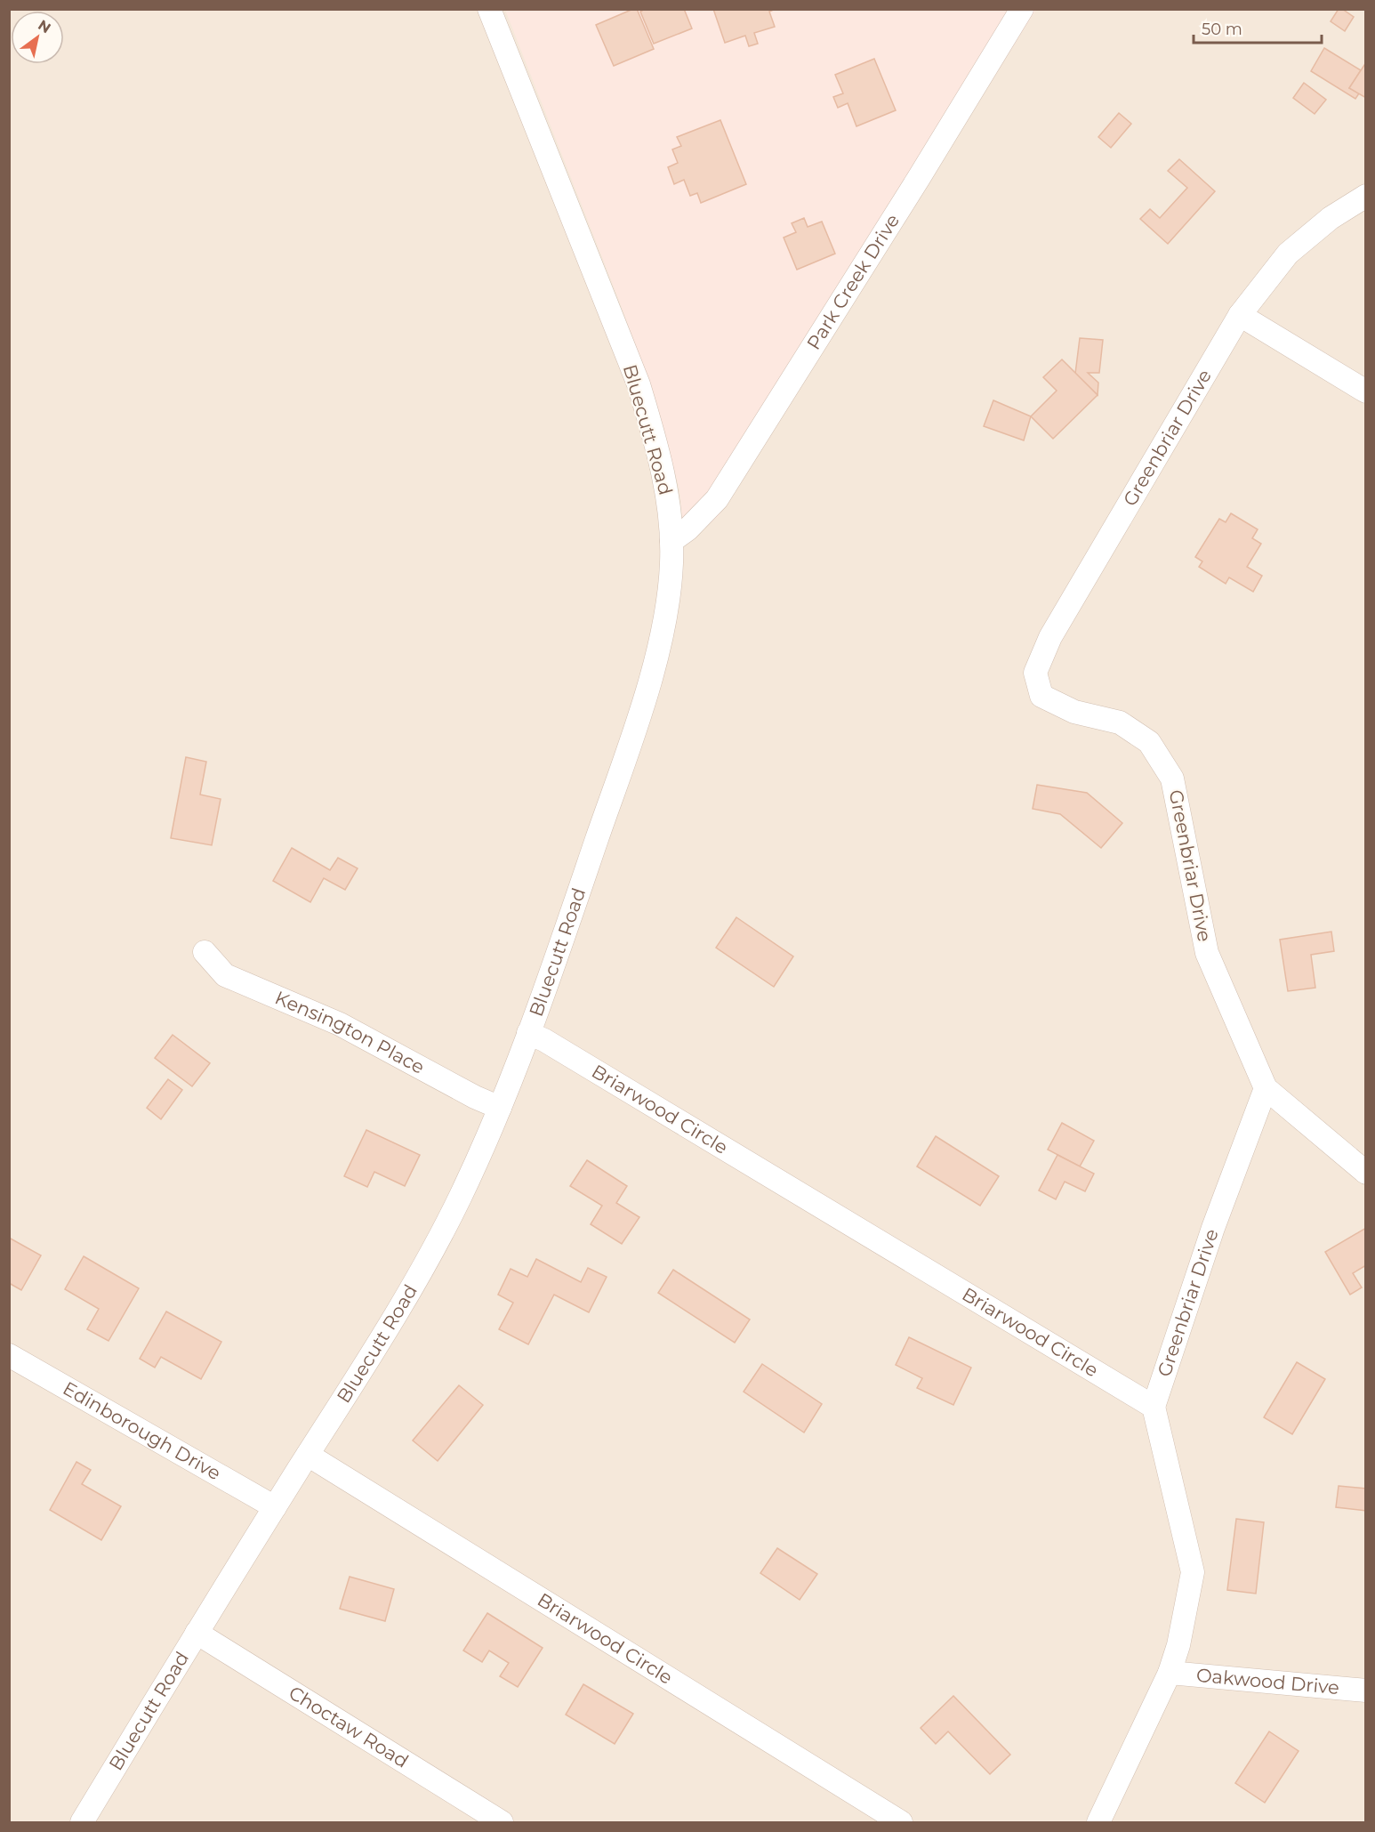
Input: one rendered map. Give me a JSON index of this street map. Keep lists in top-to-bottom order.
{
  "streets": {
    "street": [
      "Park Creek Drive",
      "Bluecutt Road",
      "Greenbriar Drive",
      "Kensington Place",
      "Briarwood Circle",
      "Edinborough Drive",
      "Oakwood Drive",
      "Choctaw Road"
    ]
  },
  "crossings": [
    ["Park Creek Drive", "Bluecutt Road"],
    ["Bluecutt Road", "Kensington Place"],
    ["Bluecutt Road", "Briarwood Circle"],
    ["Bluecutt Road", "Edinborough Drive"],
    ["Bluecutt Road", "Choctaw Road"],
    ["Greenbriar Drive", "Briarwood Circle"]
  ],
  "scale_bar": "50 m",
  "north": "top right"
}
